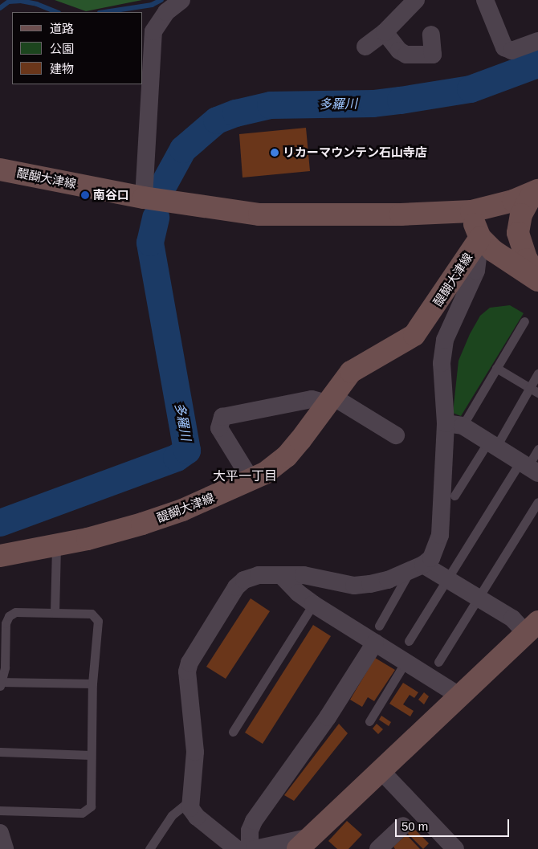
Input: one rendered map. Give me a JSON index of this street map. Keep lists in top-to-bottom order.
{
  "streets": {
    "main road": ["醍醐大津線"]
  },
  "districts": ["大平一丁目"],
  "water": ["多羅川"],
  "places": ["リカーマウンテン石山寺店", "南谷口"],
  "legend": ["道路", "公園", "建物"],
  "scale_bar": "50 m"
}
